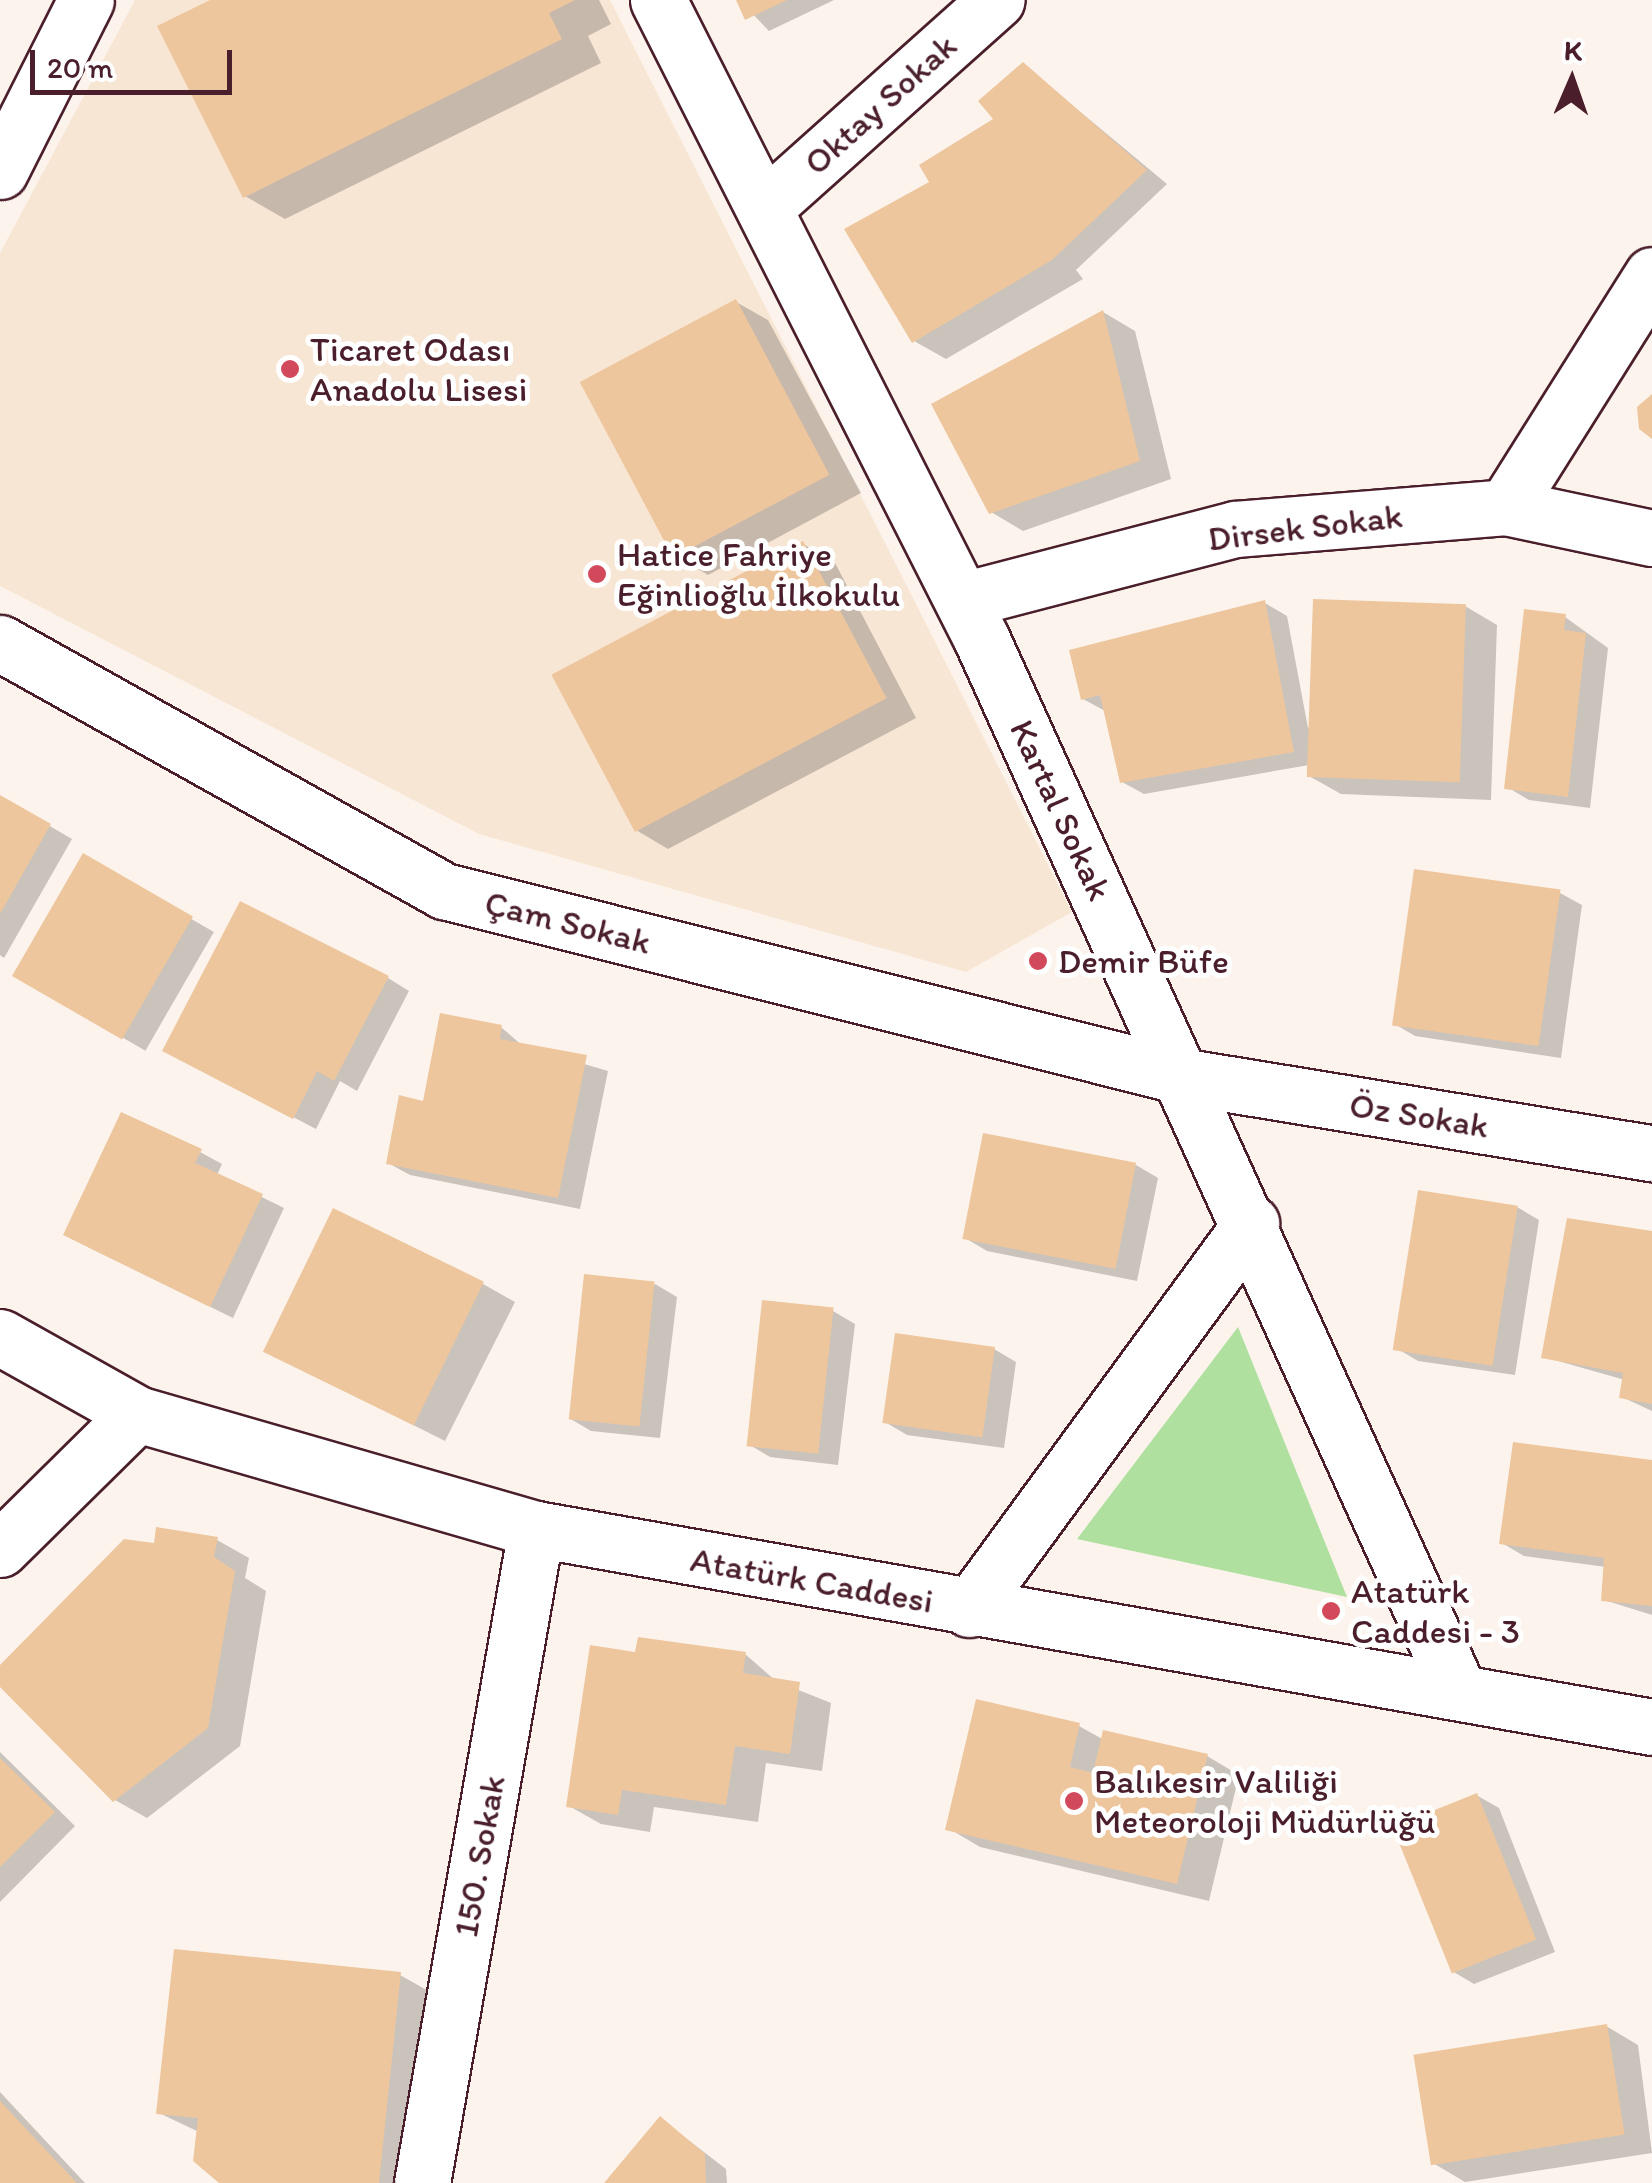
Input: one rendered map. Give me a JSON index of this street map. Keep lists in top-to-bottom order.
{
  "streets": {
    "street": [
      "Oktay Sokak",
      "Dirsek Sokak",
      "Kartal Sokak",
      "Çam Sokak",
      "Öz Sokak",
      "Atatürk Caddesi",
      "150. Sokak"
    ]
  },
  "crossings": [
    ["Oktay Sokak", "Kartal Sokak"],
    ["Dirsek Sokak", "Kartal Sokak"],
    ["Kartal Sokak", "Çam Sokak"],
    ["Kartal Sokak", "Öz Sokak"],
    ["Kartal Sokak", "Atatürk Caddesi"],
    ["Çam Sokak", "Öz Sokak"],
    ["Atatürk Caddesi", "150. Sokak"]
  ],
  "places": [
    "Ticaret Odası Anadolu Lisesi",
    "Hatice Fahriye Eğinlioğlu İlkokulu",
    "Demir Büfe",
    "Atatürk Caddesi - 3",
    "Balıkesir Valiliği Meteoroloji Müdürlüğü"
  ],
  "scale_bar": "20 m",
  "north": "top"
}
